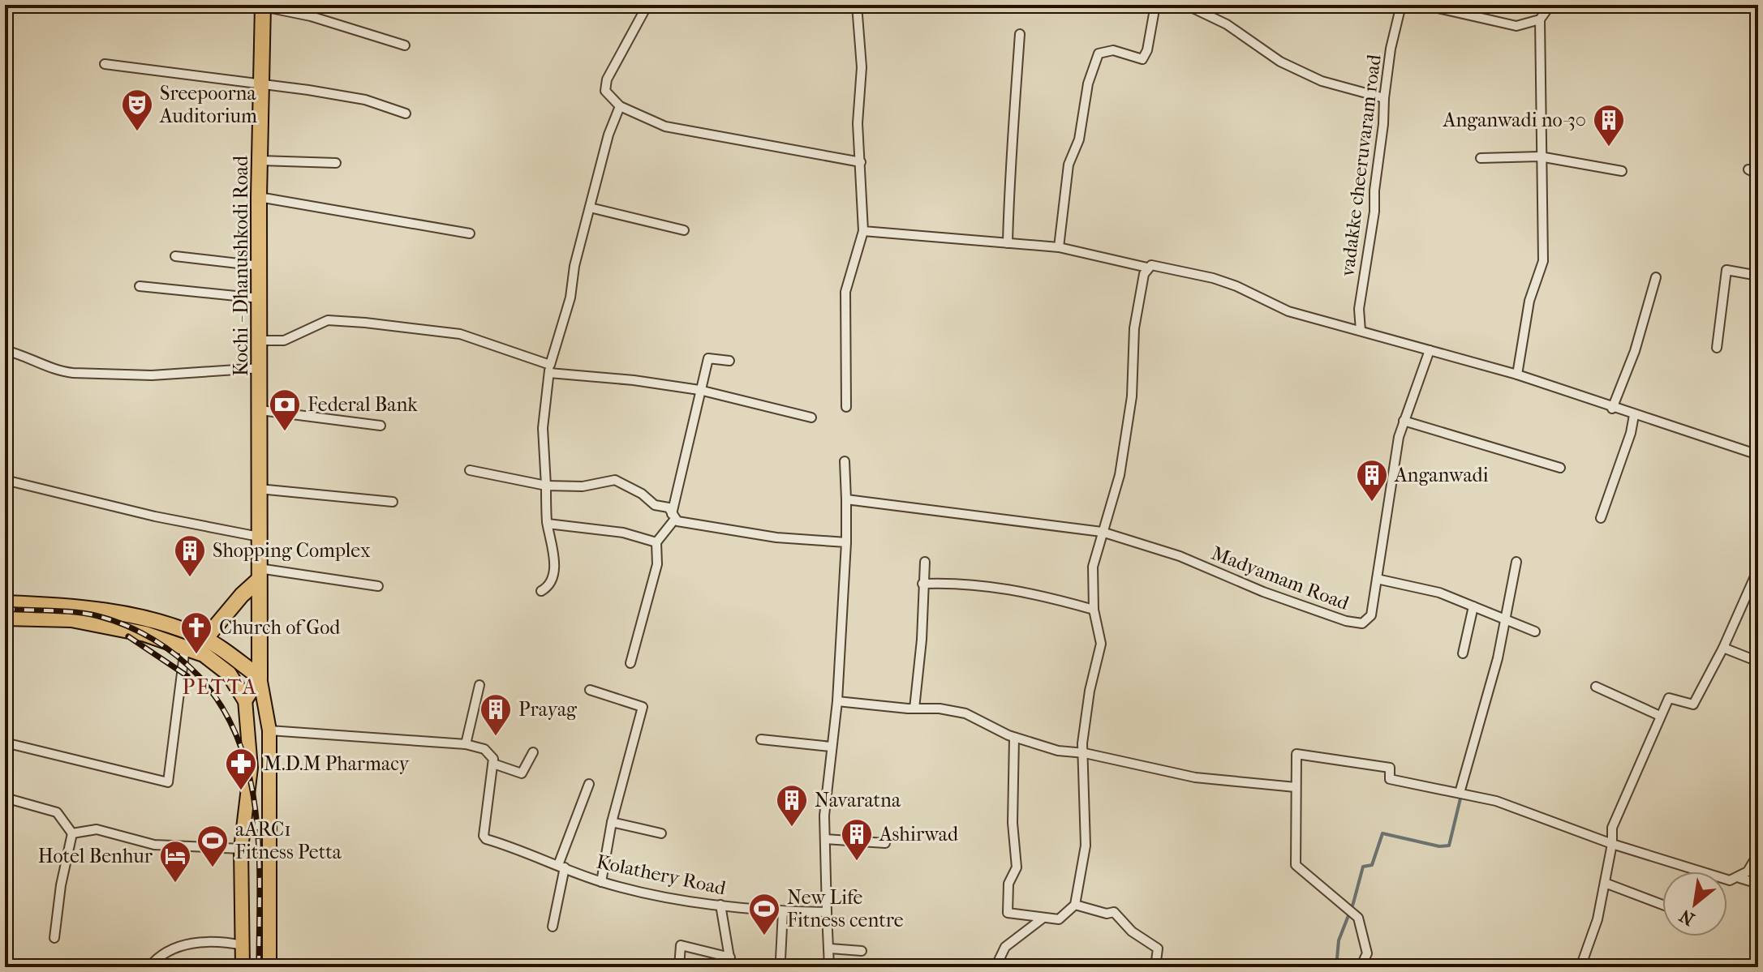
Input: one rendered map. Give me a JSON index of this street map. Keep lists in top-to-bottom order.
{
  "streets": {
    "highway": ["Kochi - Dhanushkodi Road"],
    "street": ["vadakke cheeruvaram road", "Madyamam Road", "Kolathery Road"]
  },
  "districts": ["PETTA"],
  "places": {
    "theatre": ["Sreepoorna Auditorium"],
    "building": [
      "Anganwadi no-30",
      "Anganwadi",
      "Shopping Complex",
      "Prayag",
      "Navaratna",
      "Ashirwad"
    ],
    "bank": ["Federal Bank"],
    "church": ["Church of God"],
    "pharmacy": ["M.D.M Pharmacy"],
    "sports": ["aARC1 Fitness Petta", "New Life Fitness centre"],
    "hotel": ["Hotel Benhur"]
  },
  "north": "bottom left"
}
